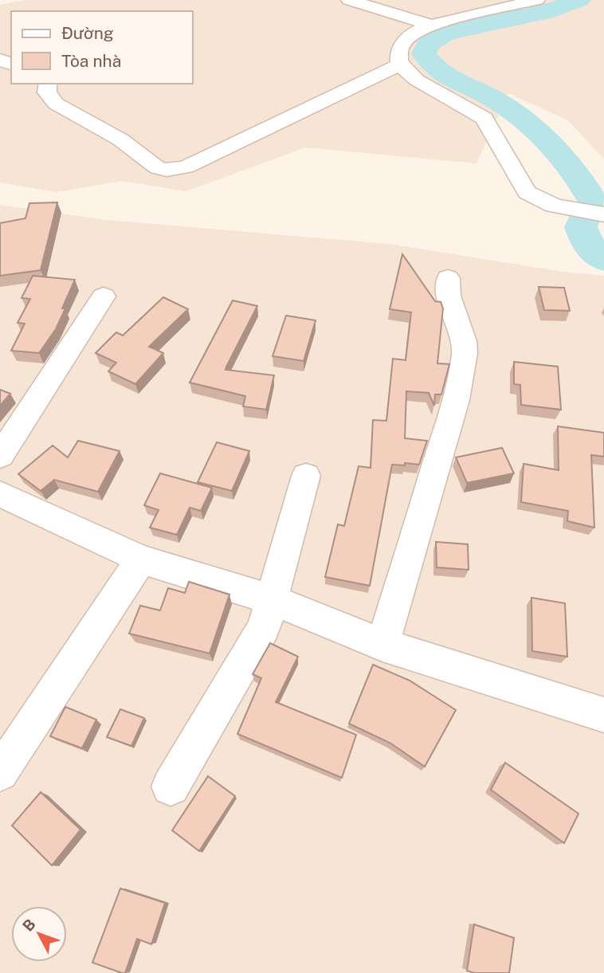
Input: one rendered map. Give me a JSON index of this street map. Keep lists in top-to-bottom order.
{
  "legend": ["Đường", "Tòa nhà"],
  "north": "top left"
}
